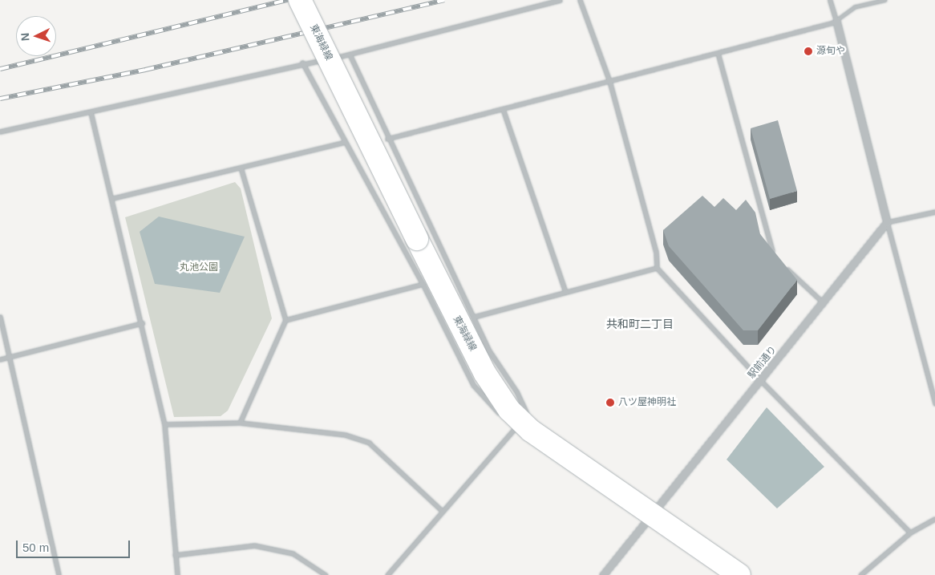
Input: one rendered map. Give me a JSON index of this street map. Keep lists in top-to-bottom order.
{
  "streets": {
    "main road": ["東海緑線"],
    "street": ["駅前通り"]
  },
  "crossings": [
    ["東海緑線", "駅前通り"]
  ],
  "districts": ["共和町二丁目"],
  "parks": ["丸池公園"],
  "places": ["源旬や", "八ツ屋神明社"],
  "scale_bar": "50 m",
  "north": "left"
}
